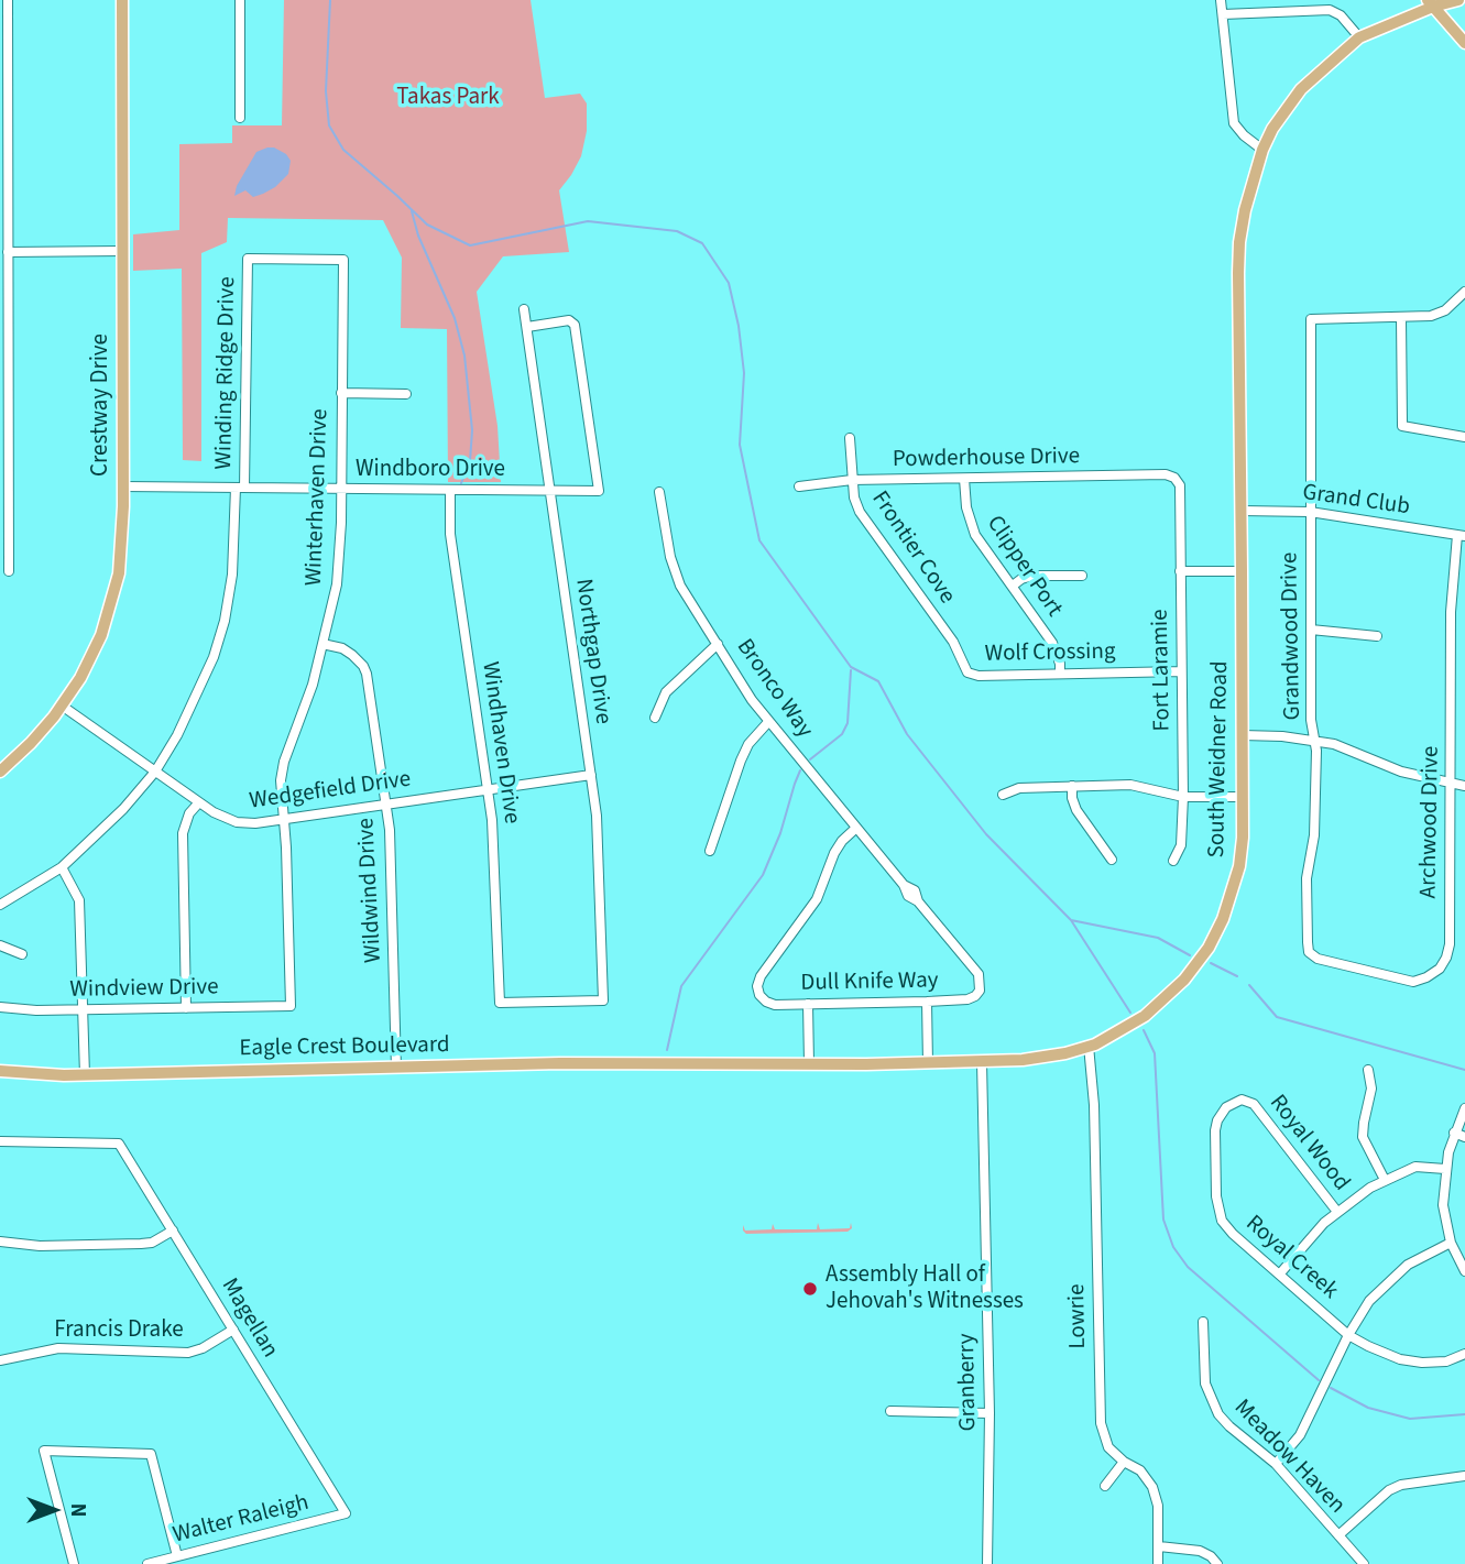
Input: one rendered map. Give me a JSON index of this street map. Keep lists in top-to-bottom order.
{
  "streets": {
    "main road": ["Crestway Drive", "South Weidner Road", "Eagle Crest Boulevard"],
    "street": [
      "Winding Ridge Drive",
      "Powderhouse Drive",
      "Windboro Drive",
      "Winterhaven Drive",
      "Grand Club",
      "Frontier Cove",
      "Clipper Port",
      "Grandwood Drive",
      "Northgap Drive",
      "Wolf Crossing",
      "Fort Laramie",
      "Bronco Way",
      "Windhaven Drive",
      "Wedgefield Drive",
      "Archwood Drive",
      "Wildwind Drive",
      "Dull Knife Way",
      "Windview Drive",
      "Royal Wood",
      "Royal Creek",
      "Lowrie",
      "Magellan",
      "Francis Drake",
      "Granberry",
      "Meadow Haven",
      "Walter Raleigh"
    ]
  },
  "crossings": [
    ["Winding Ridge Drive", "Windboro Drive"],
    ["Winding Ridge Drive", "Winterhaven Drive"],
    ["Winding Ridge Drive", "Wedgefield Drive"],
    ["Crestway Drive", "Windboro Drive"],
    ["Crestway Drive", "Wedgefield Drive"],
    ["Powderhouse Drive", "Frontier Cove"],
    ["Powderhouse Drive", "Clipper Port"],
    ["Powderhouse Drive", "Fort Laramie"],
    ["Windboro Drive", "Winterhaven Drive"],
    ["Windboro Drive", "Northgap Drive"],
    ["Windboro Drive", "Windhaven Drive"],
    ["Winterhaven Drive", "Wedgefield Drive"],
    ["Winterhaven Drive", "Wildwind Drive"],
    ["Winterhaven Drive", "Windview Drive"],
    ["Grand Club", "Grandwood Drive"],
    ["Grand Club", "South Weidner Road"],
    ["Grand Club", "Archwood Drive"],
    ["Frontier Cove", "Wolf Crossing"],
    ["Clipper Port", "Wolf Crossing"],
    ["Grandwood Drive", "Archwood Drive"],
    ["Northgap Drive", "Windhaven Drive"],
    ["Northgap Drive", "Wedgefield Drive"],
    ["Wolf Crossing", "Fort Laramie"],
    ["Bronco Way", "Dull Knife Way"],
    ["Windhaven Drive", "Wedgefield Drive"],
    ["South Weidner Road", "Eagle Crest Boulevard"],
    ["South Weidner Road", "Lowrie"],
    ["South Weidner Road", "Granberry"],
    ["Wedgefield Drive", "Wildwind Drive"],
    ["Wildwind Drive", "Eagle Crest Boulevard"],
    ["Royal Wood", "Royal Creek"],
    ["Magellan", "Francis Drake"],
    ["Magellan", "Walter Raleigh"]
  ],
  "parks": ["Takas Park"],
  "places": ["Assembly Hall of Jehovah's Witnesses"],
  "north": "right"
}
